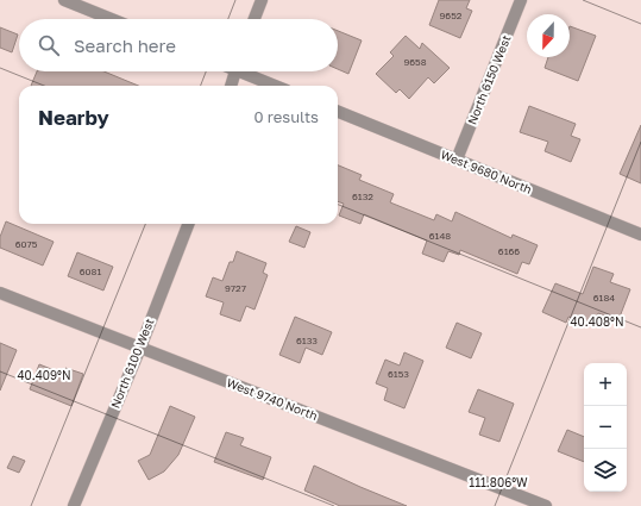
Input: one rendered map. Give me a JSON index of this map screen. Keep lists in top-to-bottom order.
{
  "streets": {
    "street": [
      "North 6150 West",
      "West 9680 North",
      "North 6100 West",
      "West 9740 North"
    ]
  },
  "crossings": [
    ["North 6150 West", "West 9680 North"],
    ["North 6100 West", "West 9740 North"]
  ],
  "house_numbers": [
    "9652",
    "9658",
    "6132",
    "6148",
    "6075",
    "6166",
    "6081",
    "9727",
    "6184",
    "6133",
    "6153"
  ],
  "north": "bottom",
  "page": {
    "search": "Search here",
    "heading": ["Nearby", "0 results"],
    "map_buttons": ["+", "−"]
  },
  "coordinates": ["40.408°N", "40.409°N", "111.806°W"]
}
